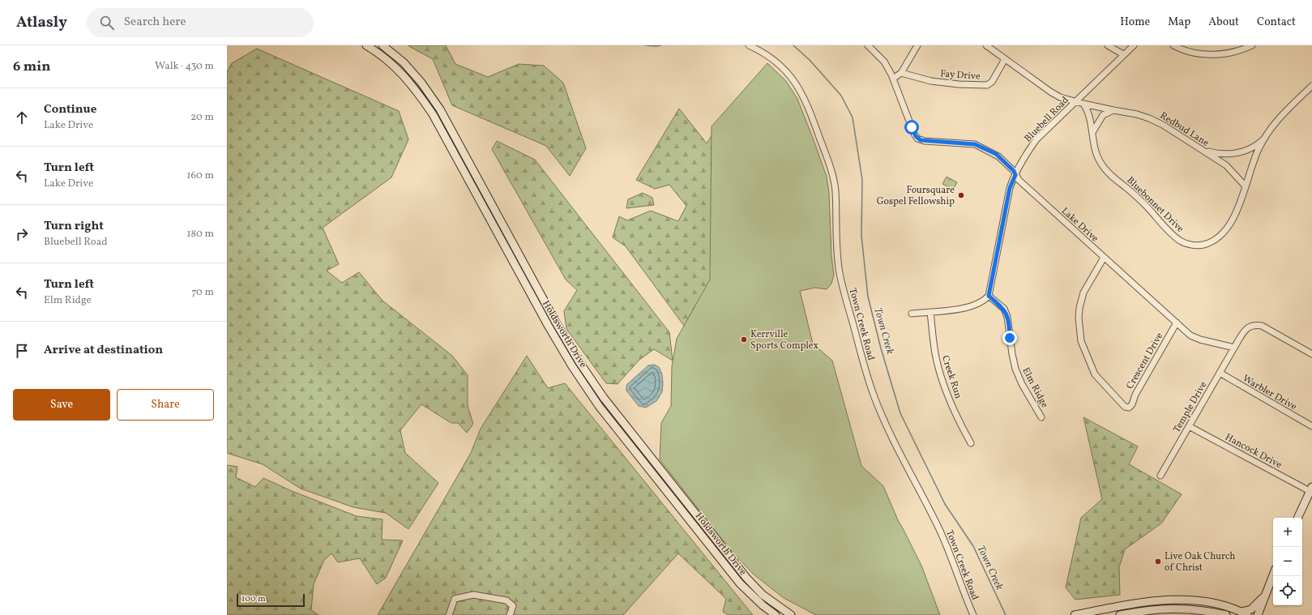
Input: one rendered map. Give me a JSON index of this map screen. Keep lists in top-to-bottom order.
{
  "streets": {
    "main road": ["Holdsworth Drive"],
    "street": [
      "Fay Drive",
      "Bluebell Road",
      "Redbud Lane",
      "Bluebonnet Drive",
      "Lake Drive",
      "Town Creek Road",
      "Crescent Drive",
      "Creek Run",
      "Elm Ridge",
      "Warbler Drive",
      "Temple Drive",
      "Hancock Drive"
    ]
  },
  "crossings": [
    ["Bluebell Road", "Lake Drive"],
    ["Bluebell Road", "Elm Ridge"],
    ["Redbud Lane", "Bluebonnet Drive"],
    ["Lake Drive", "Crescent Drive"],
    ["Lake Drive", "Temple Drive"],
    ["Warbler Drive", "Temple Drive"],
    ["Temple Drive", "Hancock Drive"]
  ],
  "water": ["Town Creek"],
  "places": ["Foursquare Gospel Fellowship", "Kerrville Sports Complex", "Live Oak Church of Christ"],
  "scale_bar": "100 m",
  "page": {
    "header": "Atlasly",
    "search": "Search here",
    "nav": [
      "Home",
      "Map",
      "About",
      "Contact"
    ],
    "heading": ["6 min", "Walk · 430 m"],
    "list": [
      ["Continue", "Lake Drive", "20 m"],
      ["Turn left", "Lake Drive", "160 m"],
      ["Turn right", "Bluebell Road", "180 m"],
      ["Turn left", "Elm Ridge", "70 m"],
      "Arrive at destination"
    ],
    "buttons": ["Save", "Share"],
    "map_buttons": ["+", "−"],
    "scale": "100 m"
  }
}
